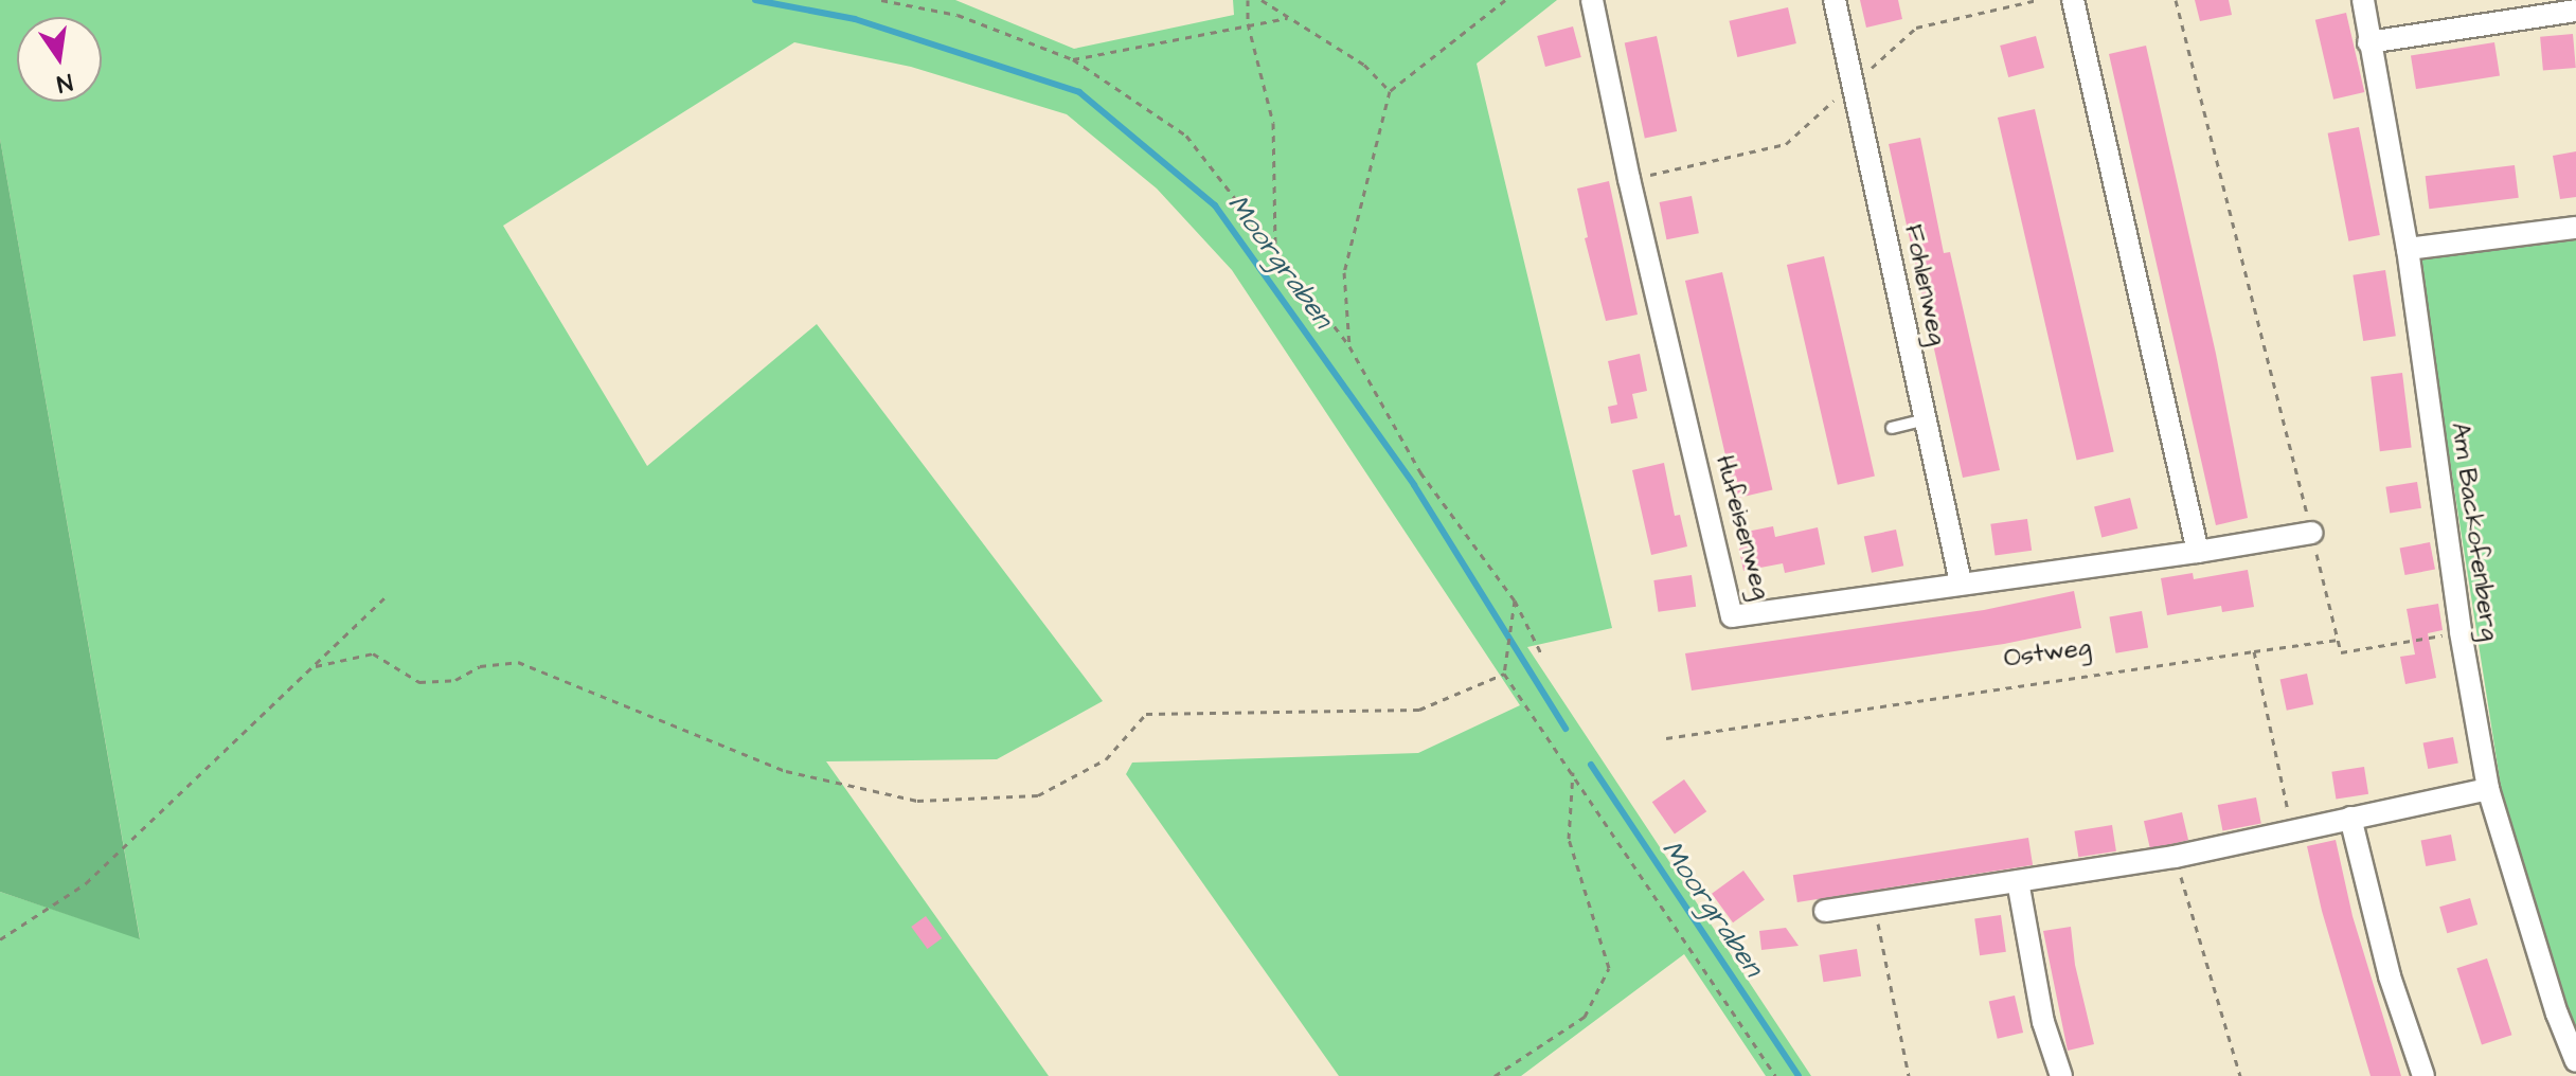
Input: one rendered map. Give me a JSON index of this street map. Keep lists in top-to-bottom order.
{
  "streets": {
    "street": ["Fohlenweg", "Hufeisenweg", "Am Backofenberg"],
    "path": ["Ostweg"]
  },
  "crossings": [
    ["Fohlenweg", "Hufeisenweg"]
  ],
  "water": ["Moorgraben"],
  "north": "bottom"
}
